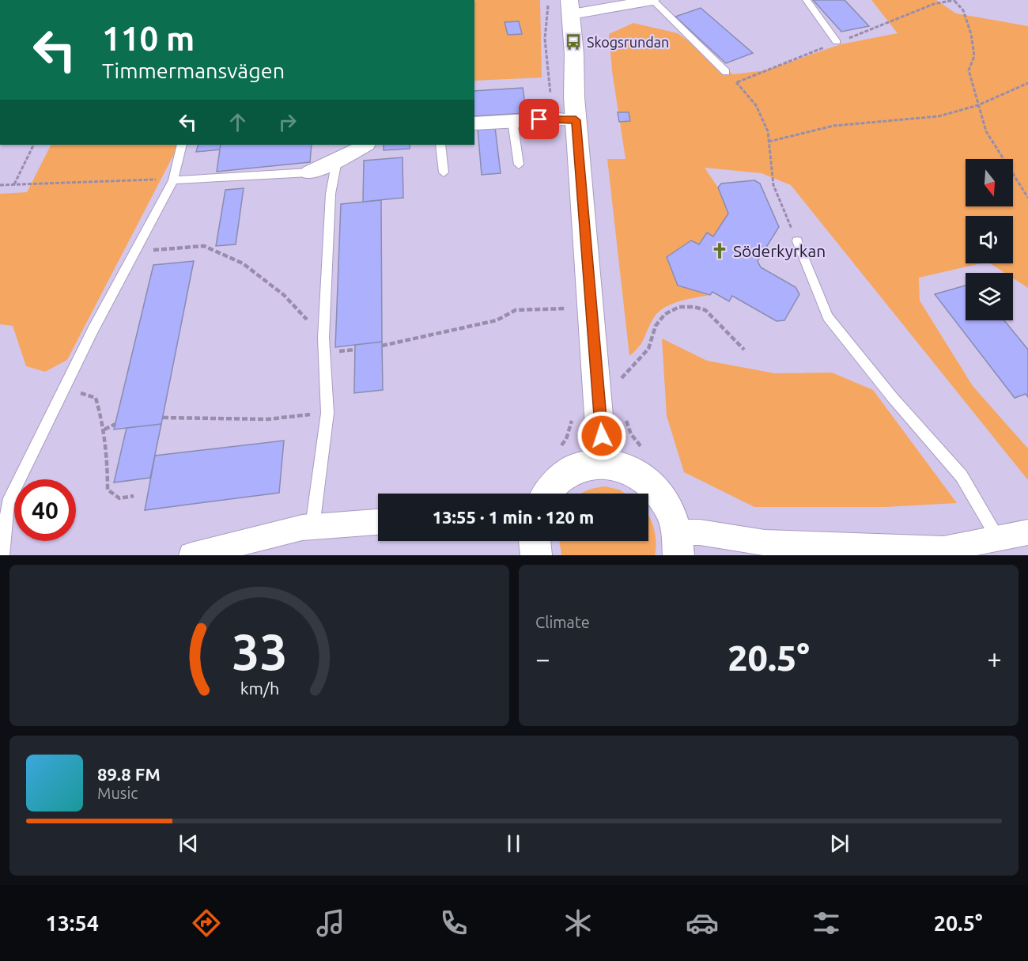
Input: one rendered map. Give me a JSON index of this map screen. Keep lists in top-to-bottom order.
{
  "places": {
    "bus stop": ["Skogsrundan"],
    "church": ["Söderkyrkan"]
  },
  "north": "bottom",
  "page": {
    "turn": ["110 m", "Timmermansvägen"],
    "limit": "40",
    "trip": "13:55 · 1 min · 120 m",
    "tile": "Climate",
    "heat": ["−", "20.5°", "+"],
    "song": ["89.8 FM", "Music"],
    "tabs": ["13:54", "20.5°"],
    "gauge": ["33", "km/h"]
  }
}
